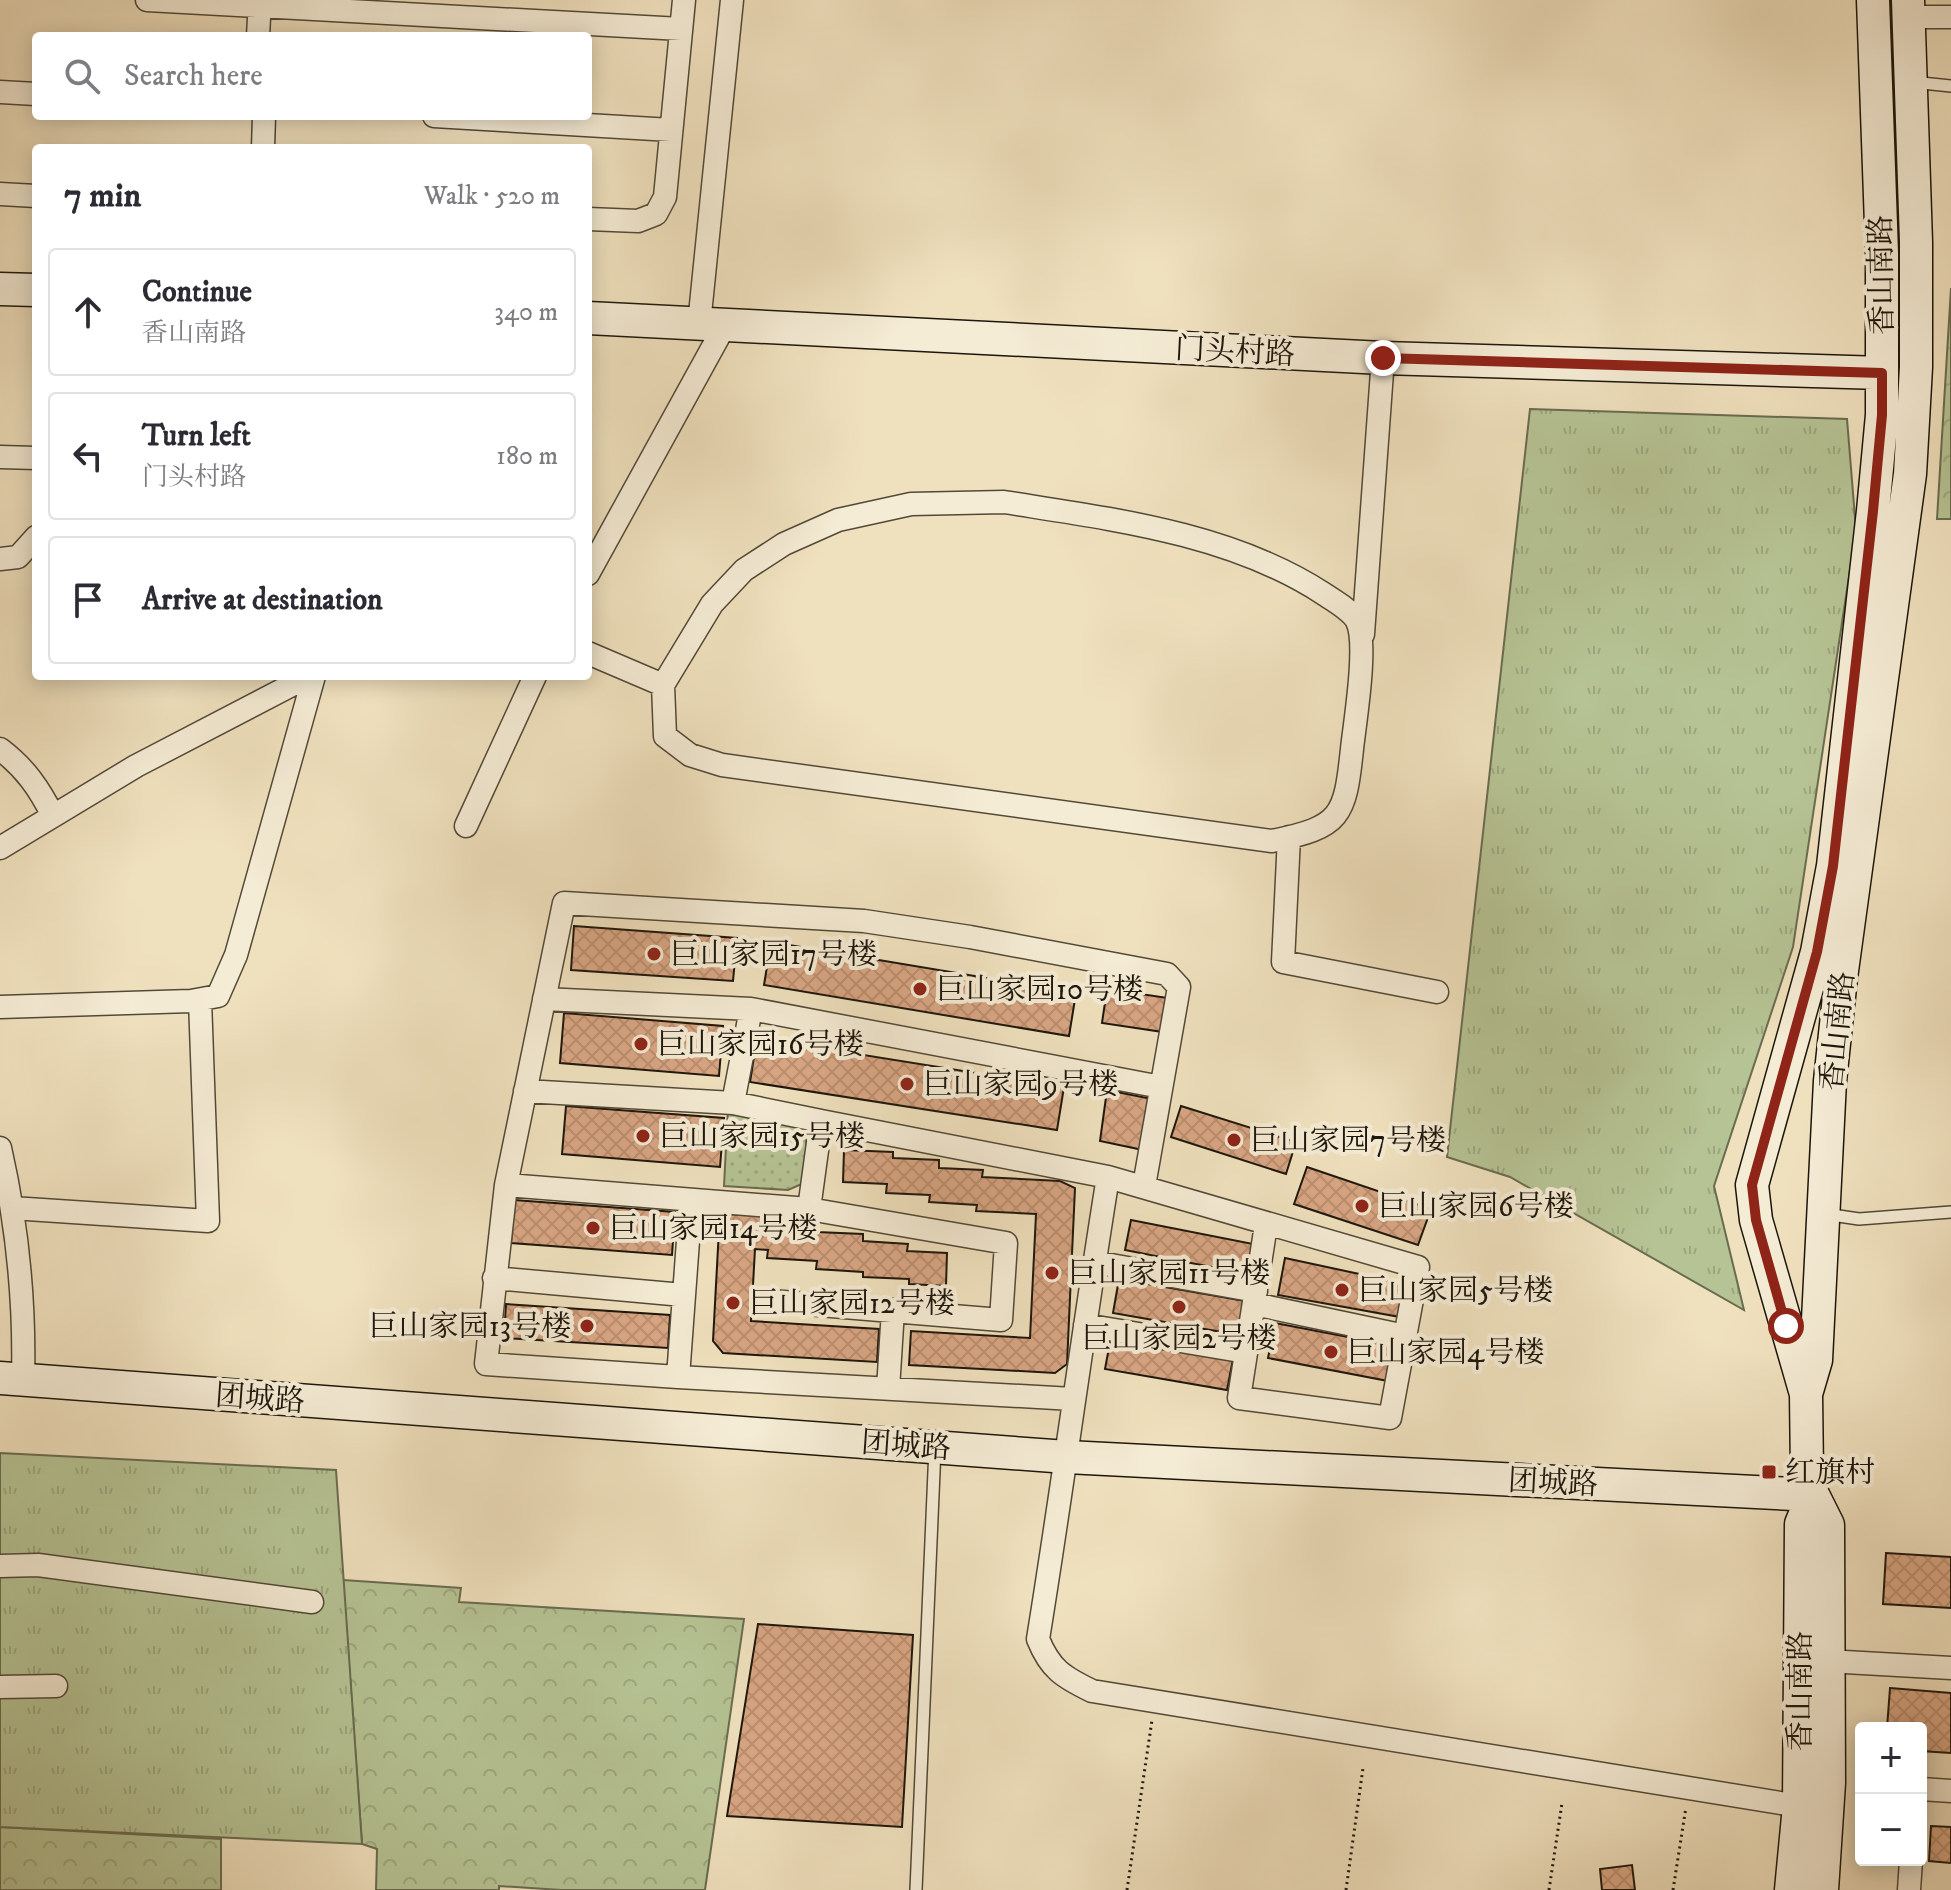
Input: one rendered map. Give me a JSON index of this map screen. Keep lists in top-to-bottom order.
{
  "streets": {
    "street": ["香山南路", "门头村路", "团城路"]
  },
  "crossings": [
    ["香山南路", "门头村路"],
    ["香山南路", "团城路"]
  ],
  "places": {
    "other": [
      "巨山家园17号楼",
      "巨山家园10号楼",
      "巨山家园16号楼",
      "巨山家园9号楼",
      "巨山家园15号楼",
      "巨山家园7号楼",
      "巨山家园6号楼",
      "巨山家园14号楼",
      "巨山家园11号楼",
      "巨山家园5号楼",
      "巨山家园12号楼",
      "巨山家园2号楼",
      "巨山家园13号楼",
      "巨山家园4号楼"
    ],
    "transit": ["红旗村"]
  },
  "page": {
    "search": "Search here",
    "heading": ["7 min", "Walk · 520 m"],
    "list": [
      ["Continue", "香山南路", "340 m"],
      ["Turn left", "门头村路", "180 m"],
      "Arrive at destination"
    ],
    "map_buttons": ["+", "−"]
  }
}
